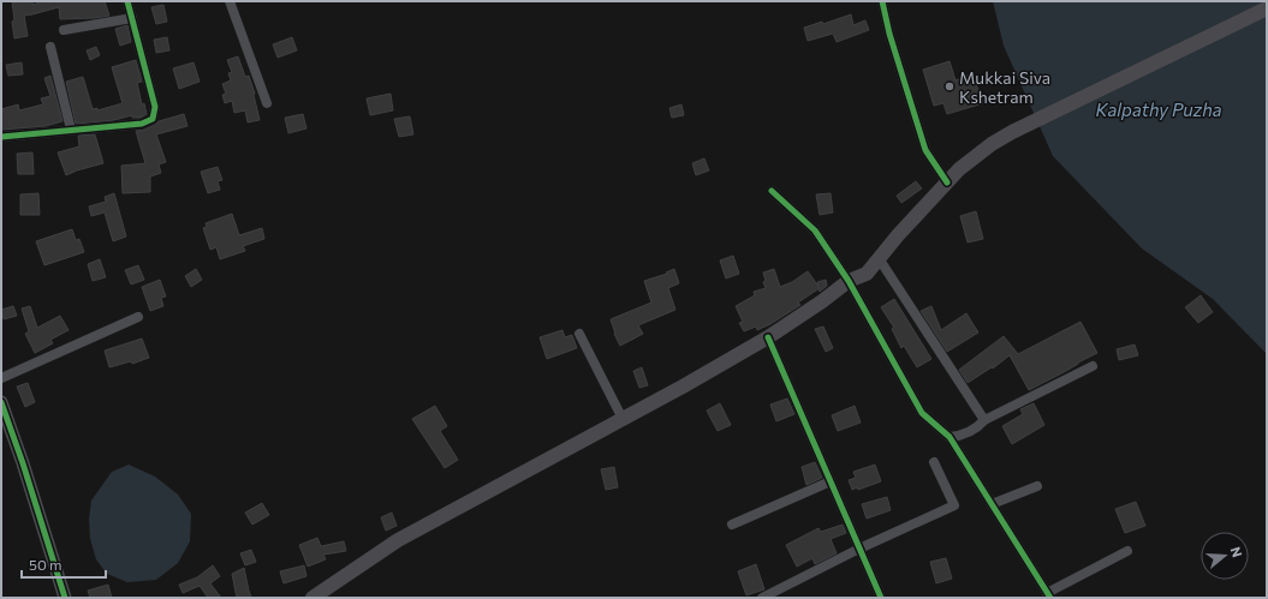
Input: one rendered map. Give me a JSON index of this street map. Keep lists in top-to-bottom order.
{
  "water": ["Kalpathy Puzha"],
  "places": ["Mukkai Siva Kshetram"],
  "scale_bar": "50 m",
  "north": "right"
}
